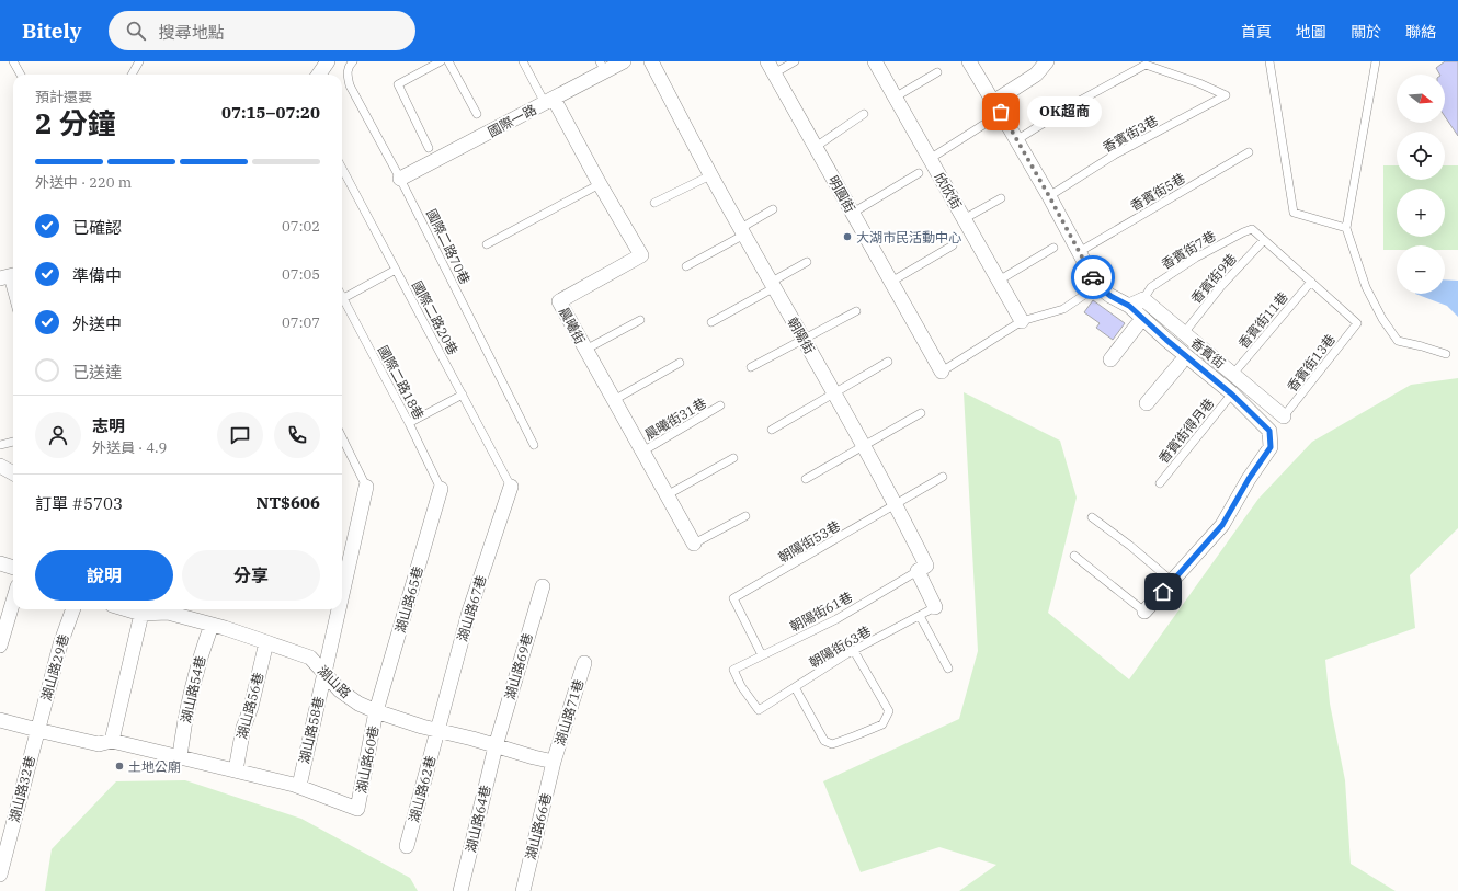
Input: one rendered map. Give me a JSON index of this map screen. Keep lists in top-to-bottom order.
{
  "streets": {
    "street": [
      "國際一路",
      "欣欣街",
      "明圓街",
      "晨曦街",
      "朝陽街",
      "香賓街",
      "湖山路65巷",
      "湖山路67巷",
      "湖山路69巷",
      "湖山路29巷",
      "湖山路",
      "湖山路54巷",
      "湖山路56巷",
      "湖山路71巷",
      "湖山路58巷",
      "湖山路60巷",
      "湖山路32巷",
      "湖山路62巷",
      "湖山路64巷",
      "湖山路66巷"
    ],
    "lane": [
      "香賓街3巷",
      "香賓街5巷",
      "國際二路70巷",
      "香賓街7巷",
      "香賓街9巷",
      "國際二路20巷",
      "香賓街11巷",
      "香賓街13巷",
      "國際二路18巷",
      "晨曦街31巷",
      "香賓街得月巷",
      "朝陽街53巷",
      "朝陽街61巷",
      "朝陽街63巷"
    ]
  },
  "crossings": [
    ["國際一路", "國際二路70巷"],
    ["國際一路", "晨曦街"],
    ["香賓街3巷", "香賓街"],
    ["香賓街5巷", "香賓街"],
    ["香賓街7巷", "香賓街9巷"],
    ["香賓街7巷", "香賓街"],
    ["香賓街9巷", "香賓街"],
    ["國際二路20巷", "湖山路67巷"],
    ["香賓街11巷", "香賓街"],
    ["香賓街11巷", "香賓街13巷"],
    ["晨曦街", "晨曦街31巷"],
    ["朝陽街", "朝陽街53巷"],
    ["朝陽街", "朝陽街61巷"],
    ["香賓街", "香賓街13巷"],
    ["香賓街", "香賓街得月巷"],
    ["國際二路18巷", "湖山路65巷"],
    ["朝陽街53巷", "朝陽街61巷"],
    ["湖山路65巷", "湖山路"],
    ["湖山路65巷", "湖山路60巷"],
    ["湖山路67巷", "湖山路"],
    ["湖山路67巷", "湖山路62巷"],
    ["朝陽街61巷", "朝陽街63巷"],
    ["湖山路69巷", "湖山路"],
    ["湖山路69巷", "湖山路64巷"],
    ["湖山路29巷", "湖山路32巷"],
    ["湖山路", "湖山路54巷"],
    ["湖山路", "湖山路56巷"],
    ["湖山路", "湖山路71巷"],
    ["湖山路", "湖山路58巷"],
    ["湖山路", "湖山路60巷"],
    ["湖山路", "湖山路62巷"],
    ["湖山路", "湖山路64巷"],
    ["湖山路", "湖山路66巷"],
    ["湖山路71巷", "湖山路66巷"],
    ["湖山路58巷", "湖山路60巷"]
  ],
  "places": ["OK超商", "大湖市民活動中心", "土地公廟"],
  "north": "right",
  "page": {
    "header": "Bitely",
    "search": "搜尋地點",
    "nav": [
      "首頁",
      "地圖",
      "關於",
      "聯絡"
    ],
    "map_buttons": ["+", "−"],
    "heading": ["2 分鐘", "預計還要", "07:15–07:20"],
    "panel": [
      "志明",
      "外送員 · 4.9",
      "訂單 #5703",
      "NT$606"
    ],
    "bubble": "OK超商",
    "bar": "外送中 · 220 m",
    "list": [
      ["已確認", "07:02"],
      ["準備中", "07:05"],
      ["外送中", "07:07"],
      "已送達"
    ],
    "buttons": ["說明", "分享"]
  }
}
